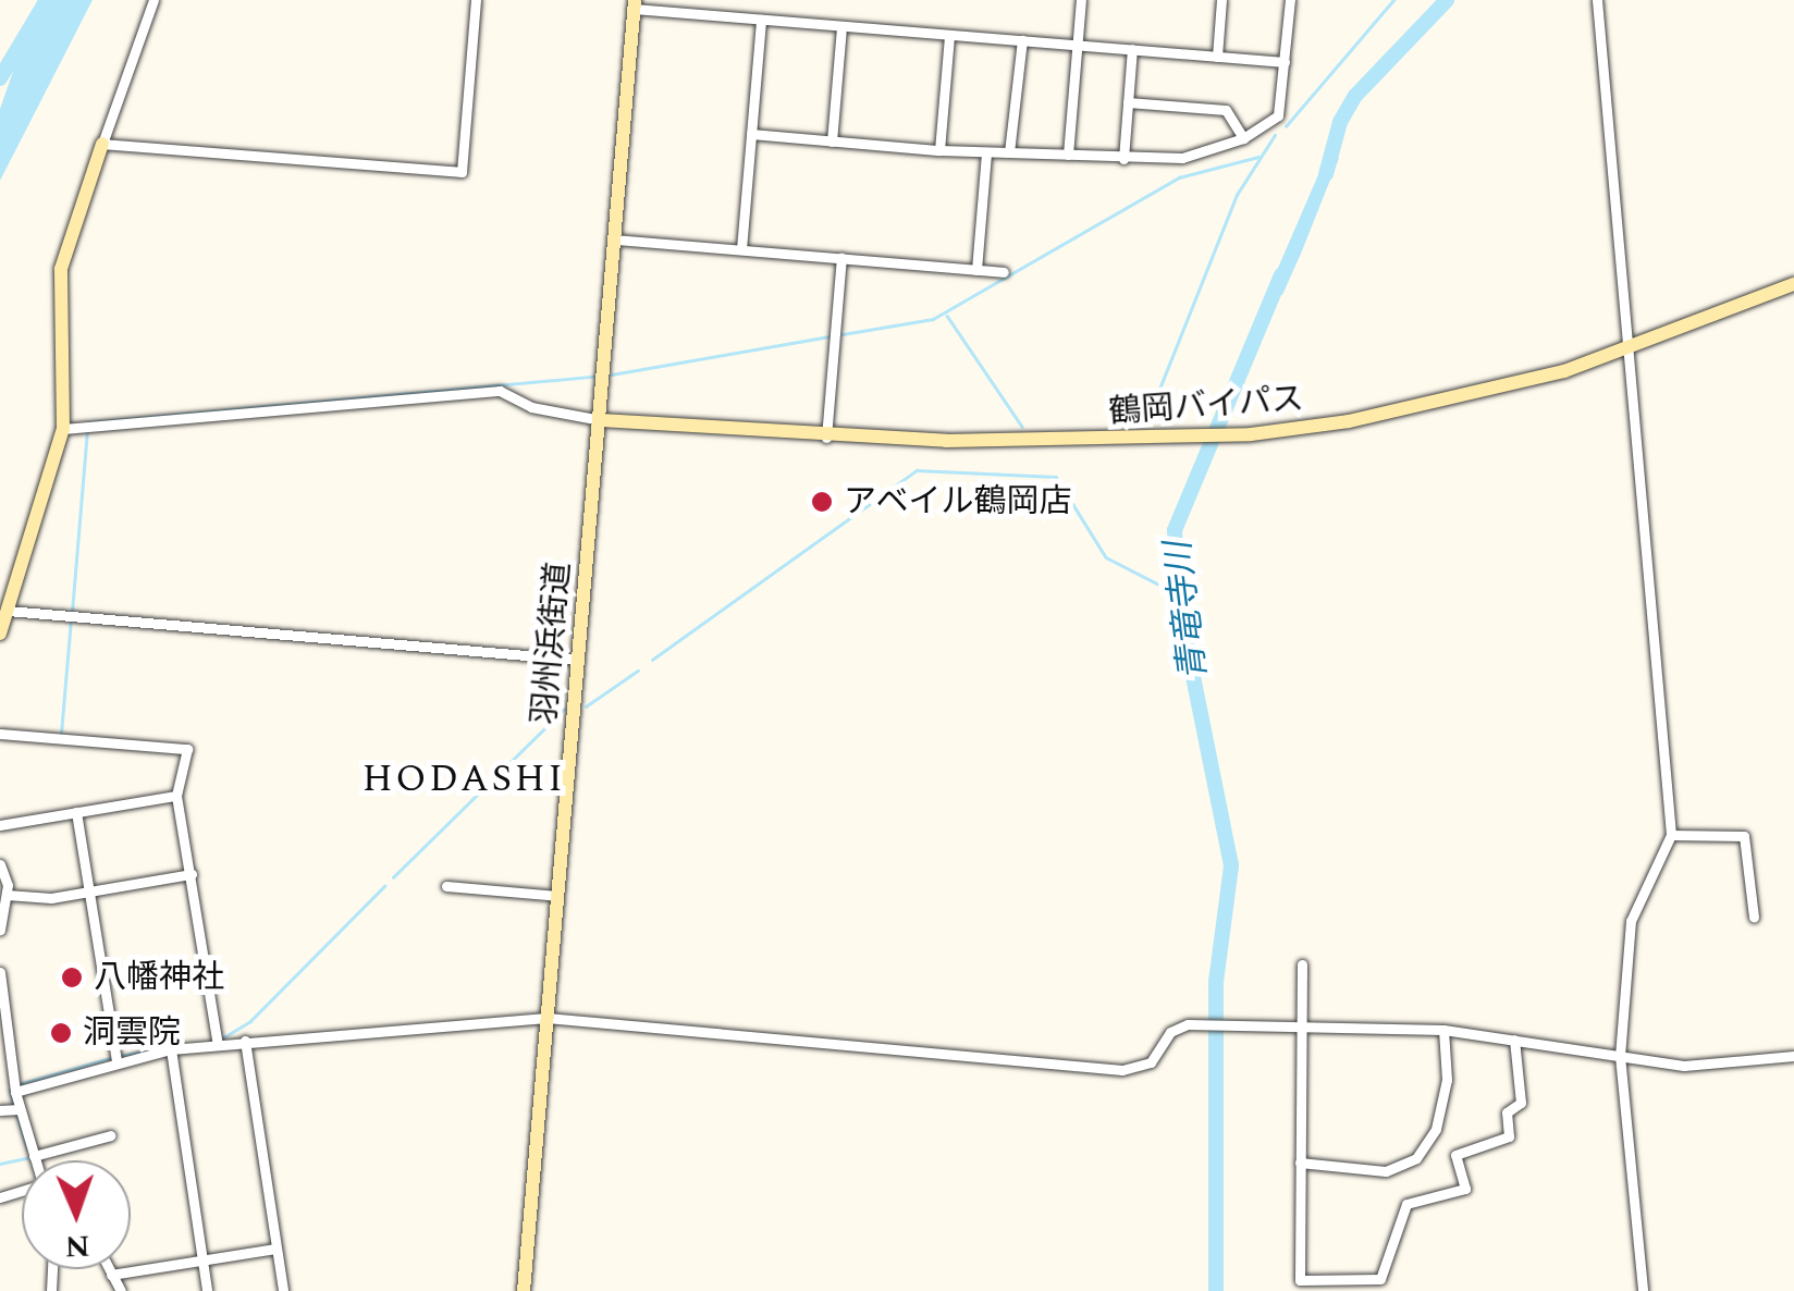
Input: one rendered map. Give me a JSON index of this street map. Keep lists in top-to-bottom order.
{
  "streets": {
    "main road": ["鶴岡バイパス", "羽州浜街道"]
  },
  "crossings": [
    ["鶴岡バイパス", "羽州浜街道"]
  ],
  "districts": ["HODASHI"],
  "water": ["青竜寺川"],
  "places": ["アベイル鶴岡店", "八幡神社", "洞雲院"],
  "north": "bottom"
}
